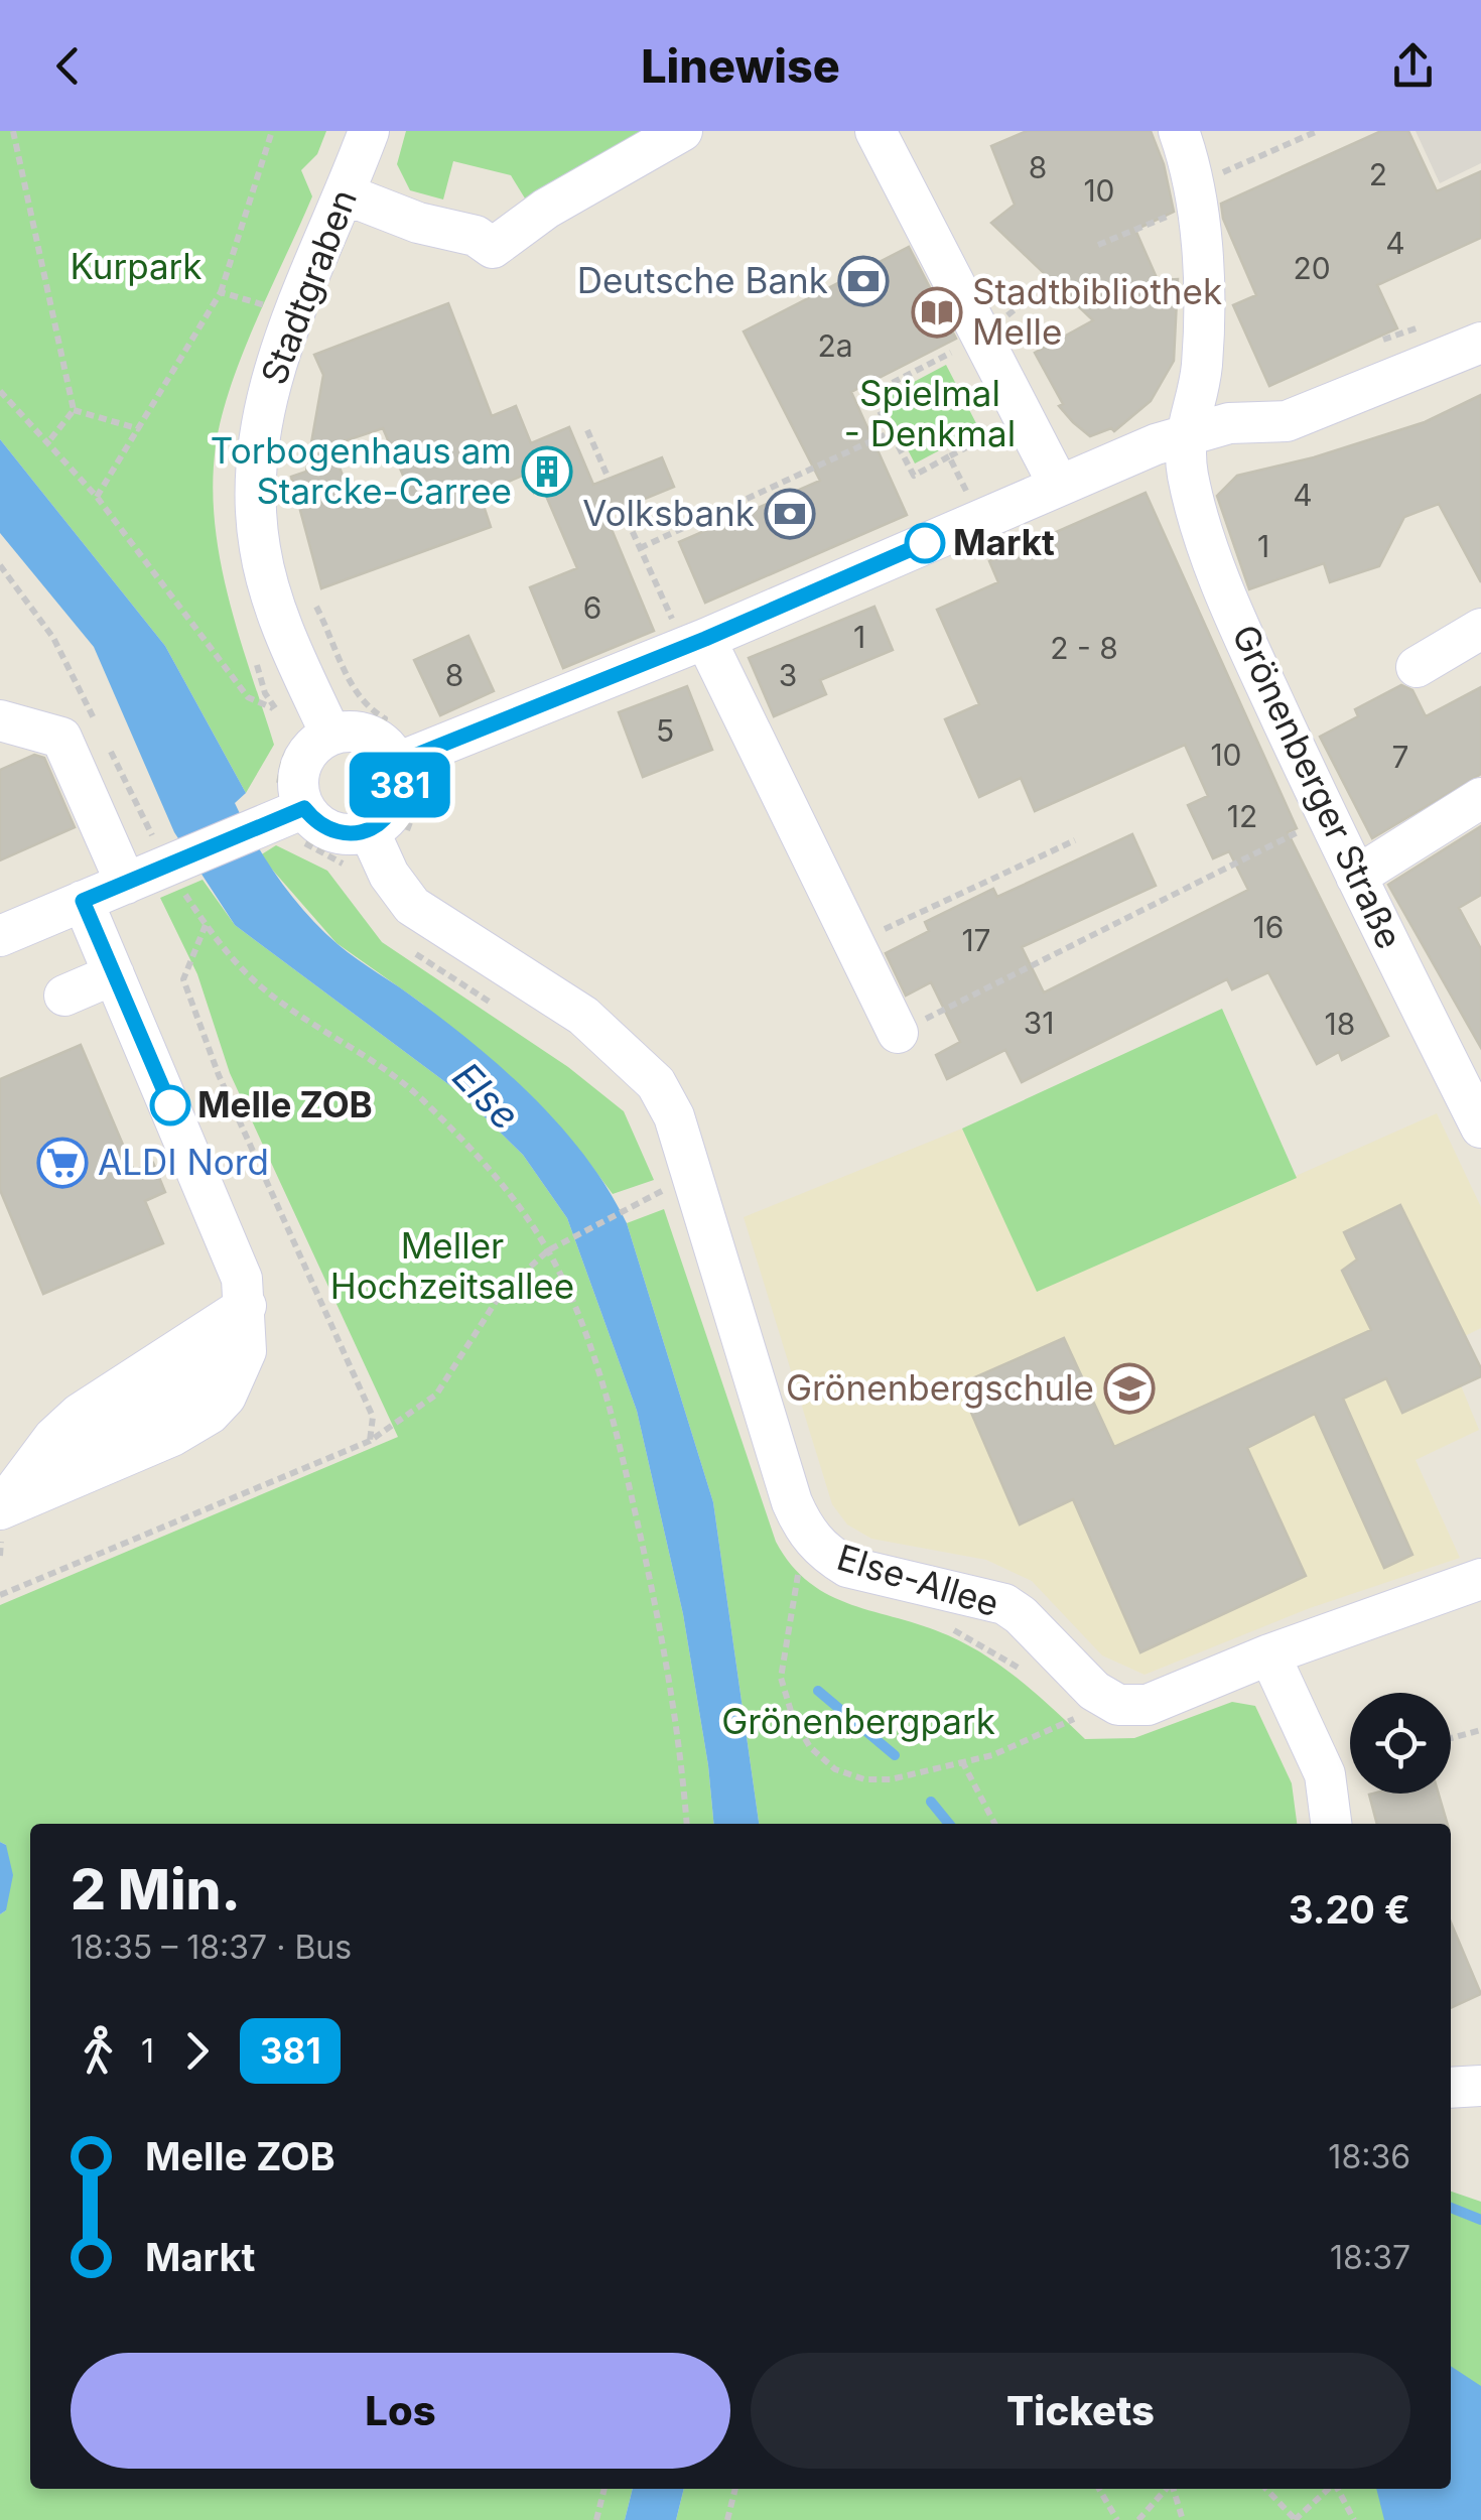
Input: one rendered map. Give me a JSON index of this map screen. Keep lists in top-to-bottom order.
{
  "streets": {
    "street": ["Stadtgraben", "Grönenberger Straße", "Else-Allee"]
  },
  "crossings": [
    ["Stadtgraben", "Else-Allee"]
  ],
  "water": ["Else"],
  "parks": [
    "Kurpark",
    "Spielmal - Denkmal",
    "Meller Hochzeitsallee",
    "Grönenbergpark"
  ],
  "places": {
    "bank": ["Deutsche Bank", "Volksbank"],
    "library": ["Stadtbibliothek Melle"],
    "building": ["Torbogenhaus am Starcke-Carree"],
    "other": ["Markt", "Melle ZOB"],
    "supermarket": ["ALDI Nord"],
    "school or university": ["Grönenbergschule"]
  },
  "lines": ["bus line 381"],
  "house_numbers": [
    "8",
    "2",
    "10",
    "4",
    "20",
    "2a",
    "4",
    "1",
    "6",
    "1",
    "2 - 8",
    "8",
    "3",
    "5",
    "10",
    "7",
    "12",
    "16",
    "17",
    "31",
    "18"
  ],
  "page": {
    "header": "Linewise",
    "on_map": "381",
    "heading": ["2 Min.", "18:35 – 18:37 · Bus", "3.20 €"],
    "legs": ["1", "381"],
    "list": [
      {
        "name": "Melle ZOB",
        "value": "18:36"
      },
      {
        "name": "Markt",
        "value": "18:37"
      }
    ],
    "buttons": ["Los", "Tickets"]
  }
}
